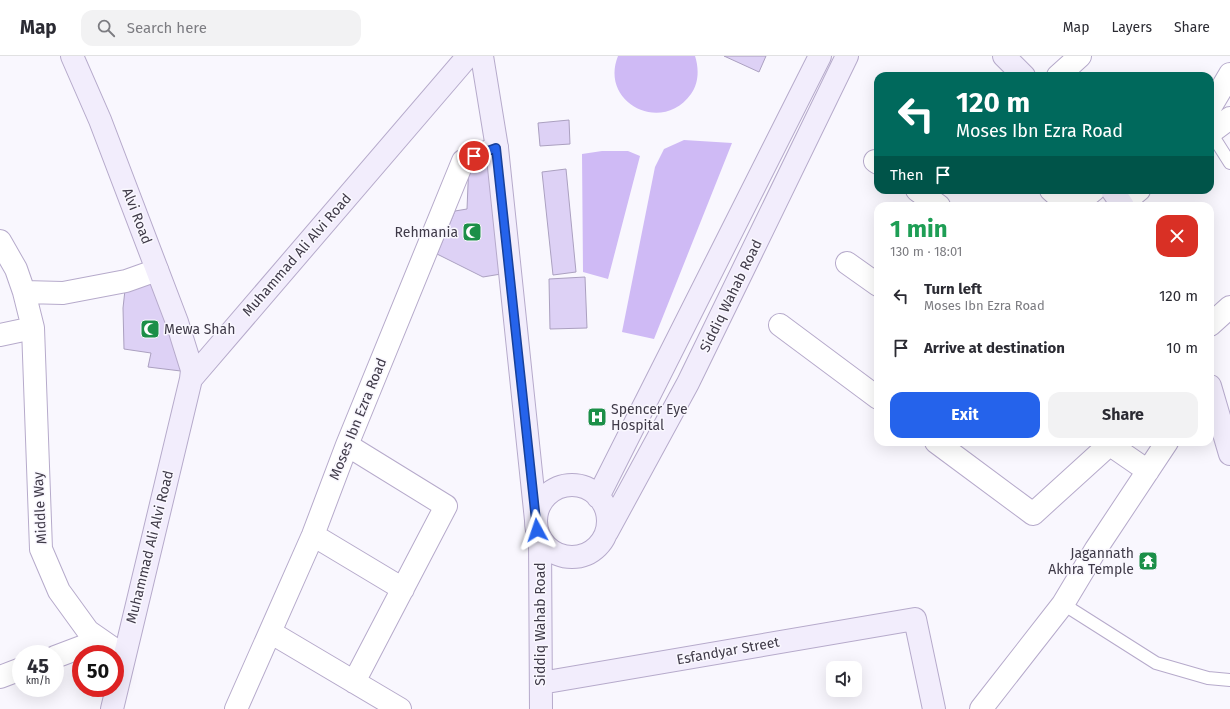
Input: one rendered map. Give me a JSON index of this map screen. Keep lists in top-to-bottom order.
{
  "streets": {
    "main road": [
      "Alvi Road",
      "Muhammad Ali Alvi Road",
      "Siddiq Wahab Road",
      "Esfandyar Street"
    ],
    "street": ["Moses Ibn Ezra Road", "Middle Way"]
  },
  "crossings": [
    ["Alvi Road", "Muhammad Ali Alvi Road"],
    ["Siddiq Wahab Road", "Esfandyar Street"]
  ],
  "places": {
    "mosque": ["Rehmania", "Mewa Shah"],
    "hospital": ["Spencer Eye Hospital"],
    "temple": ["Jagannath Akhra Temple"]
  },
  "page": {
    "header": "Map",
    "search": "Search here",
    "nav": ["Map", "Layers", "Share"],
    "turn": ["120 m", "Moses Ibn Ezra Road"],
    "then": "Then",
    "heading": ["1 min", "130 m · 18:01"],
    "list": [
      {
        "name": "Turn left",
        "note": "Moses Ibn Ezra Road",
        "value": "120 m"
      },
      {
        "name": "Arrive at destination",
        "value": "10 m"
      }
    ],
    "buttons": ["Exit", "Share"],
    "speed": "45 km/h",
    "limit": "50"
  }
}
